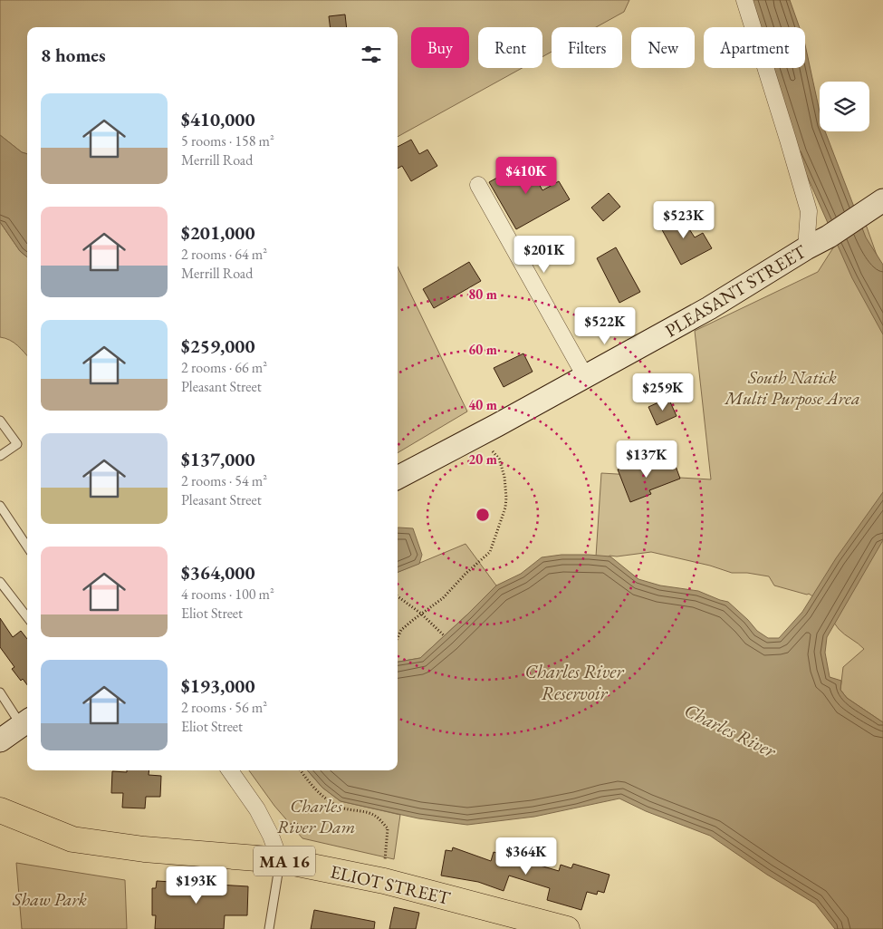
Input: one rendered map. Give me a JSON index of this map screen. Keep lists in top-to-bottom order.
{
  "streets": {
    "main road": ["PLEASANT STREET", "MA 16", "ELIOT STREET"]
  },
  "water": ["Charles River Reservoir", "Charles River"],
  "parks": ["South Natick Multi Purpose Area", "Charles River Dam", "Shaw Park"],
  "page": {
    "chip": [
      "Buy",
      "Rent",
      "Filters",
      "New",
      "Apartment"
    ],
    "heading": "8 homes",
    "list": [
      {
        "name": "$410,000",
        "note": "5 rooms · 158 m² · Merrill Road"
      },
      {
        "name": "$201,000",
        "note": "2 rooms · 64 m² · Merrill Road"
      },
      {
        "name": "$259,000",
        "note": "2 rooms · 66 m² · Pleasant Street"
      },
      {
        "name": "$137,000",
        "note": "2 rooms · 54 m² · Pleasant Street"
      },
      {
        "name": "$364,000",
        "note": "4 rooms · 100 m² · Eliot Street"
      },
      {
        "name": "$193,000",
        "note": "2 rooms · 56 m² · Eliot Street"
      }
    ],
    "price": [
      "$410K",
      "$523K",
      "$201K",
      "$522K",
      "$259K",
      "$137K",
      "$364K",
      "$193K"
    ]
  },
  "rings": [
    "80 m",
    "60 m",
    "40 m",
    "20 m"
  ]
}
